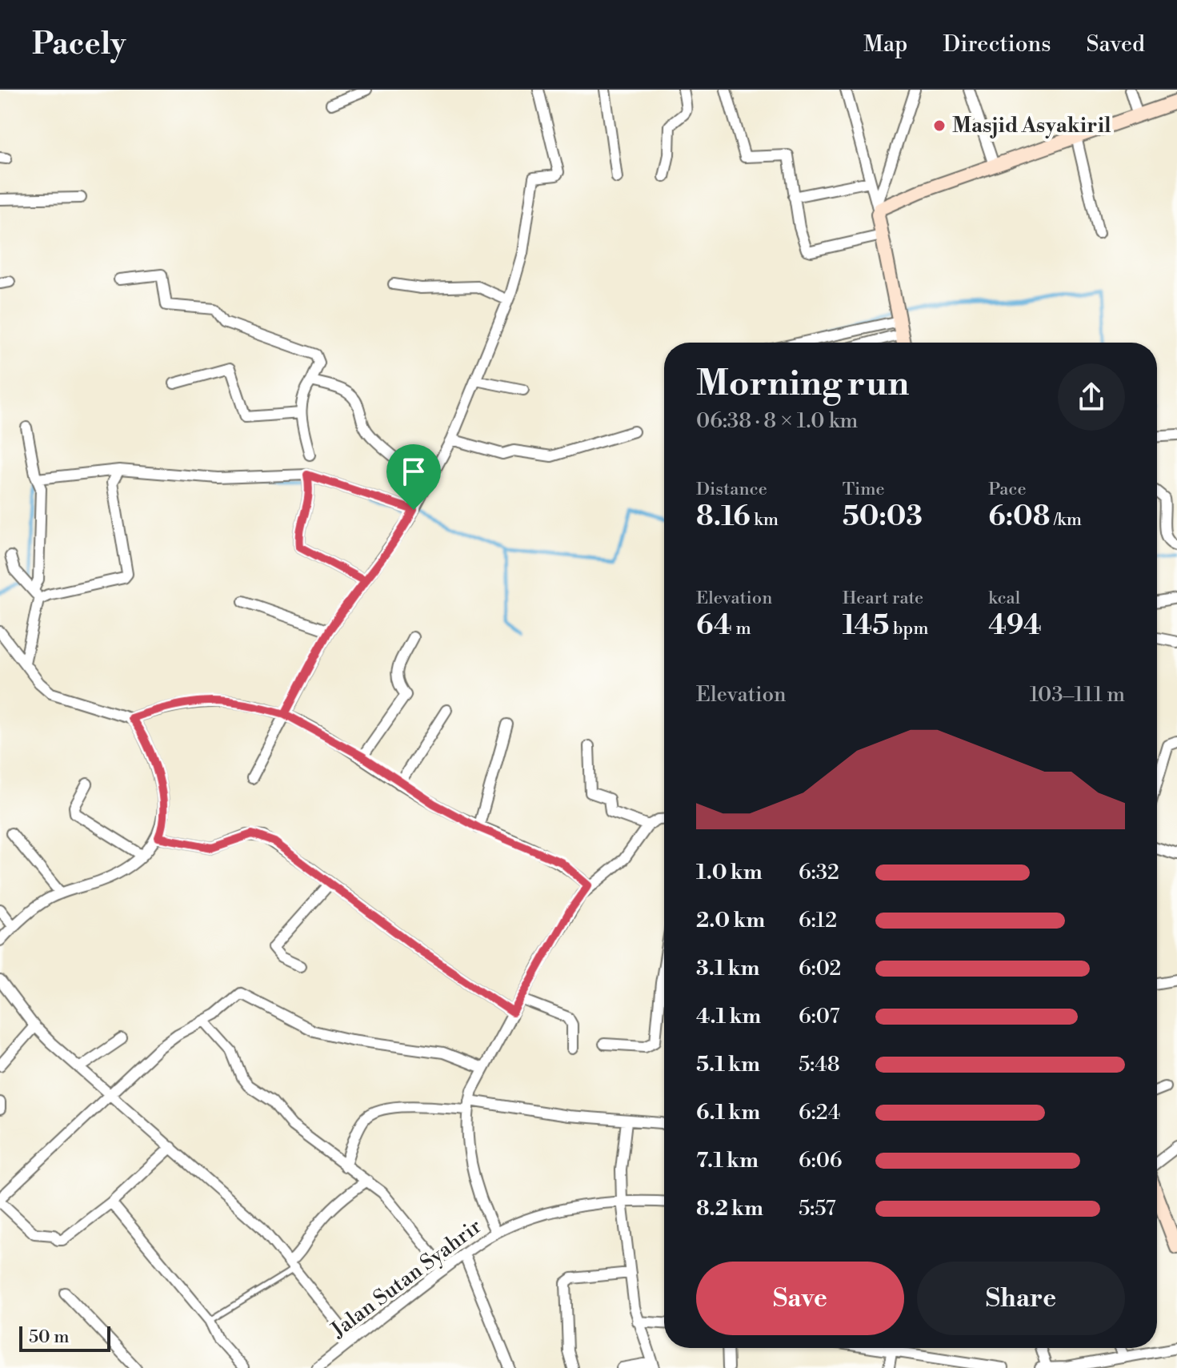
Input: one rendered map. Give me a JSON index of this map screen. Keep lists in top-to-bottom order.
{
  "streets": {
    "street": ["Jalan Sutan Syahrir"]
  },
  "places": ["Masjid Asyakiril"],
  "scale_bar": "50 m",
  "page": {
    "header": "Pacely",
    "nav": ["Map", "Directions", "Saved"],
    "heading": ["Morning run", "06:38 · 8 × 1.0 km"],
    "stats": [
      ["Distance", "8.16 km"],
      ["Time", "50:03"],
      ["Pace", "6:08 /km"],
      ["Elevation", "64 m"],
      ["Heart rate", "145 bpm"],
      ["kcal", "494"]
    ],
    "chart": ["Elevation", "103–111 m"],
    "list": [
      {
        "name": "1.0 km",
        "note": "6:32"
      },
      {
        "name": "2.0 km",
        "note": "6:12"
      },
      {
        "name": "3.1 km",
        "note": "6:02"
      },
      {
        "name": "4.1 km",
        "note": "6:07"
      },
      {
        "name": "5.1 km",
        "note": "5:48"
      },
      {
        "name": "6.1 km",
        "note": "6:24"
      },
      {
        "name": "7.1 km",
        "note": "6:06"
      },
      {
        "name": "8.2 km",
        "note": "5:57"
      }
    ],
    "buttons": ["Save", "Share"],
    "scale": "50 m"
  }
}
